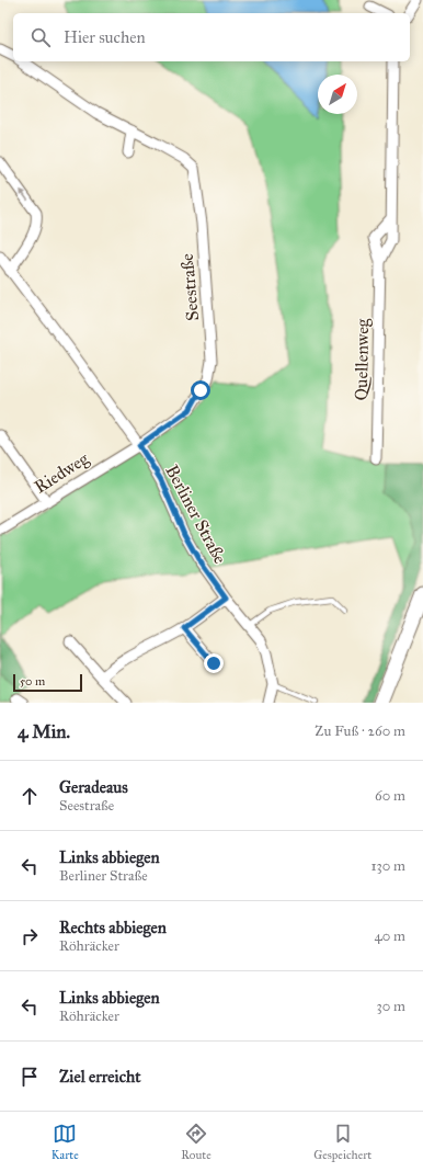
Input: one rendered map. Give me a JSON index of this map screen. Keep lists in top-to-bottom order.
{
  "streets": {
    "street": [
      "Seestraße",
      "Quellenweg",
      "Riedweg",
      "Berliner Straße"
    ]
  },
  "crossings": [
    ["Seestraße", "Riedweg"],
    ["Seestraße", "Berliner Straße"],
    ["Riedweg", "Berliner Straße"]
  ],
  "scale_bar": "50 m",
  "north": "top right",
  "page": {
    "search": "Hier suchen",
    "scale": "50 m",
    "heading": ["4 Min.", "Zu Fuß · 260 m"],
    "list": [
      ["Geradeaus", "Seestraße", "60 m"],
      ["Links abbiegen", "Berliner Straße", "130 m"],
      ["Rechts abbiegen", "Röhräcker", "40 m"],
      ["Links abbiegen", "Röhräcker", "30 m"],
      "Ziel erreicht"
    ],
    "nav": ["Karte", "Route", "Gespeichert"]
  }
}
